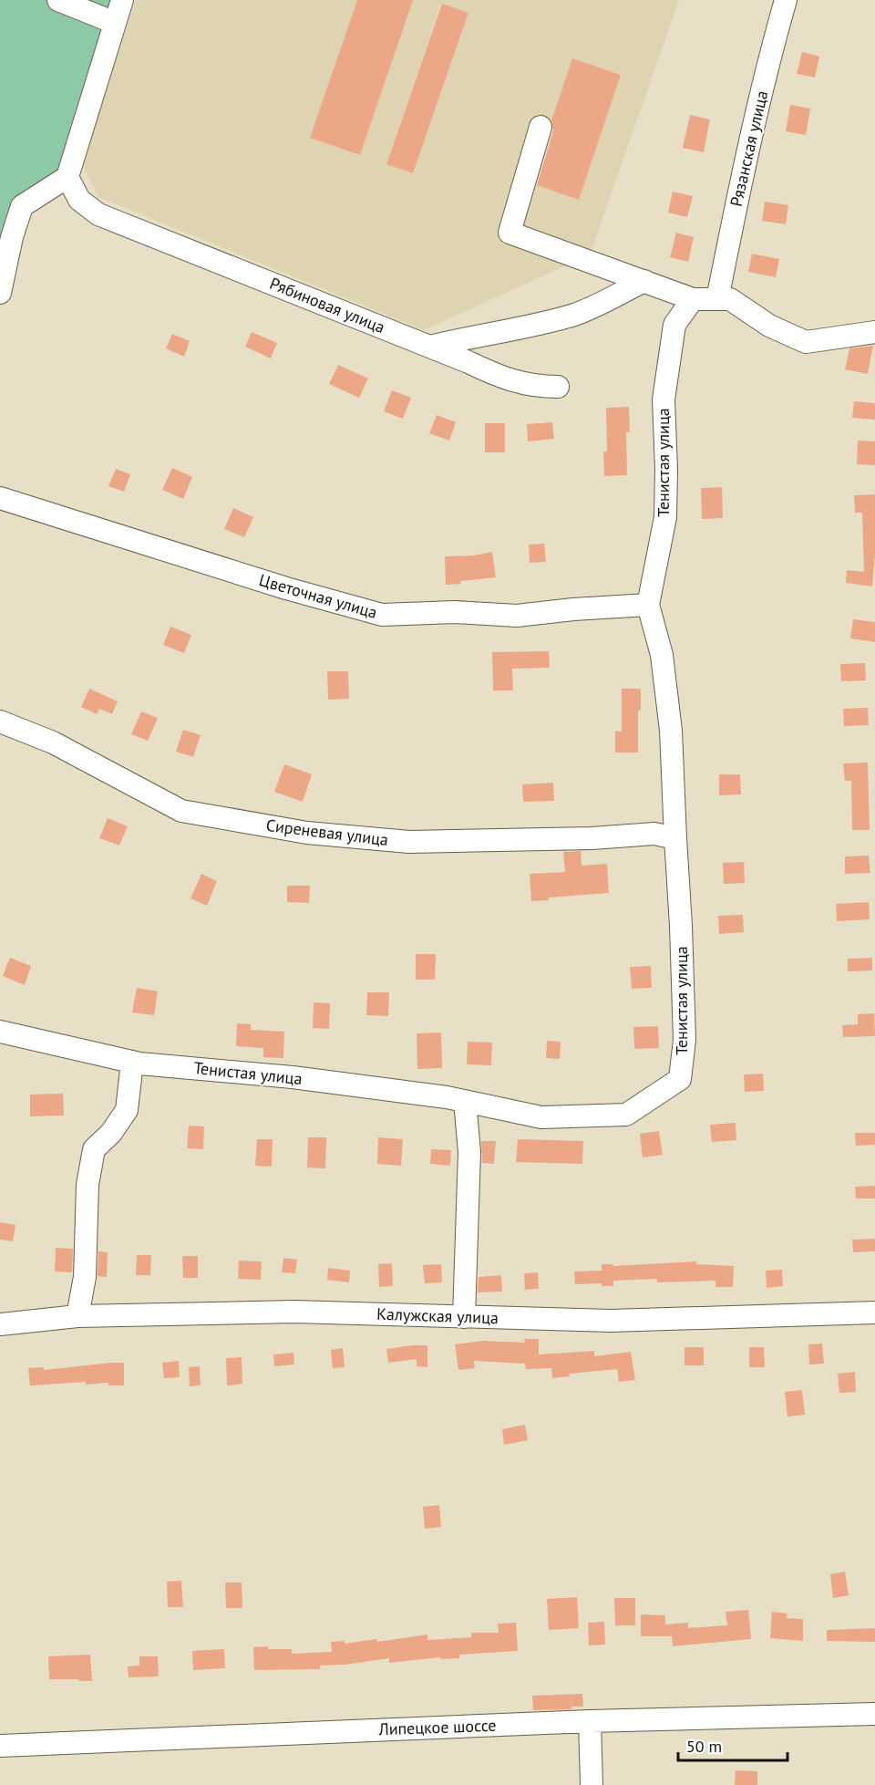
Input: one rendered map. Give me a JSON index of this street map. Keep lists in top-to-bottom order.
{
  "streets": {
    "street": [
      "Рязанская улица",
      "Рябиновая улица",
      "Тенистая улица",
      "Цветочная улица",
      "Сиреневая улица",
      "Калужская улица",
      "Липецкое шоссе"
    ]
  },
  "crossings": [
    ["Тенистая улица", "Цветочная улица"],
    ["Тенистая улица", "Сиреневая улица"]
  ],
  "scale_bar": "50 m"
}
